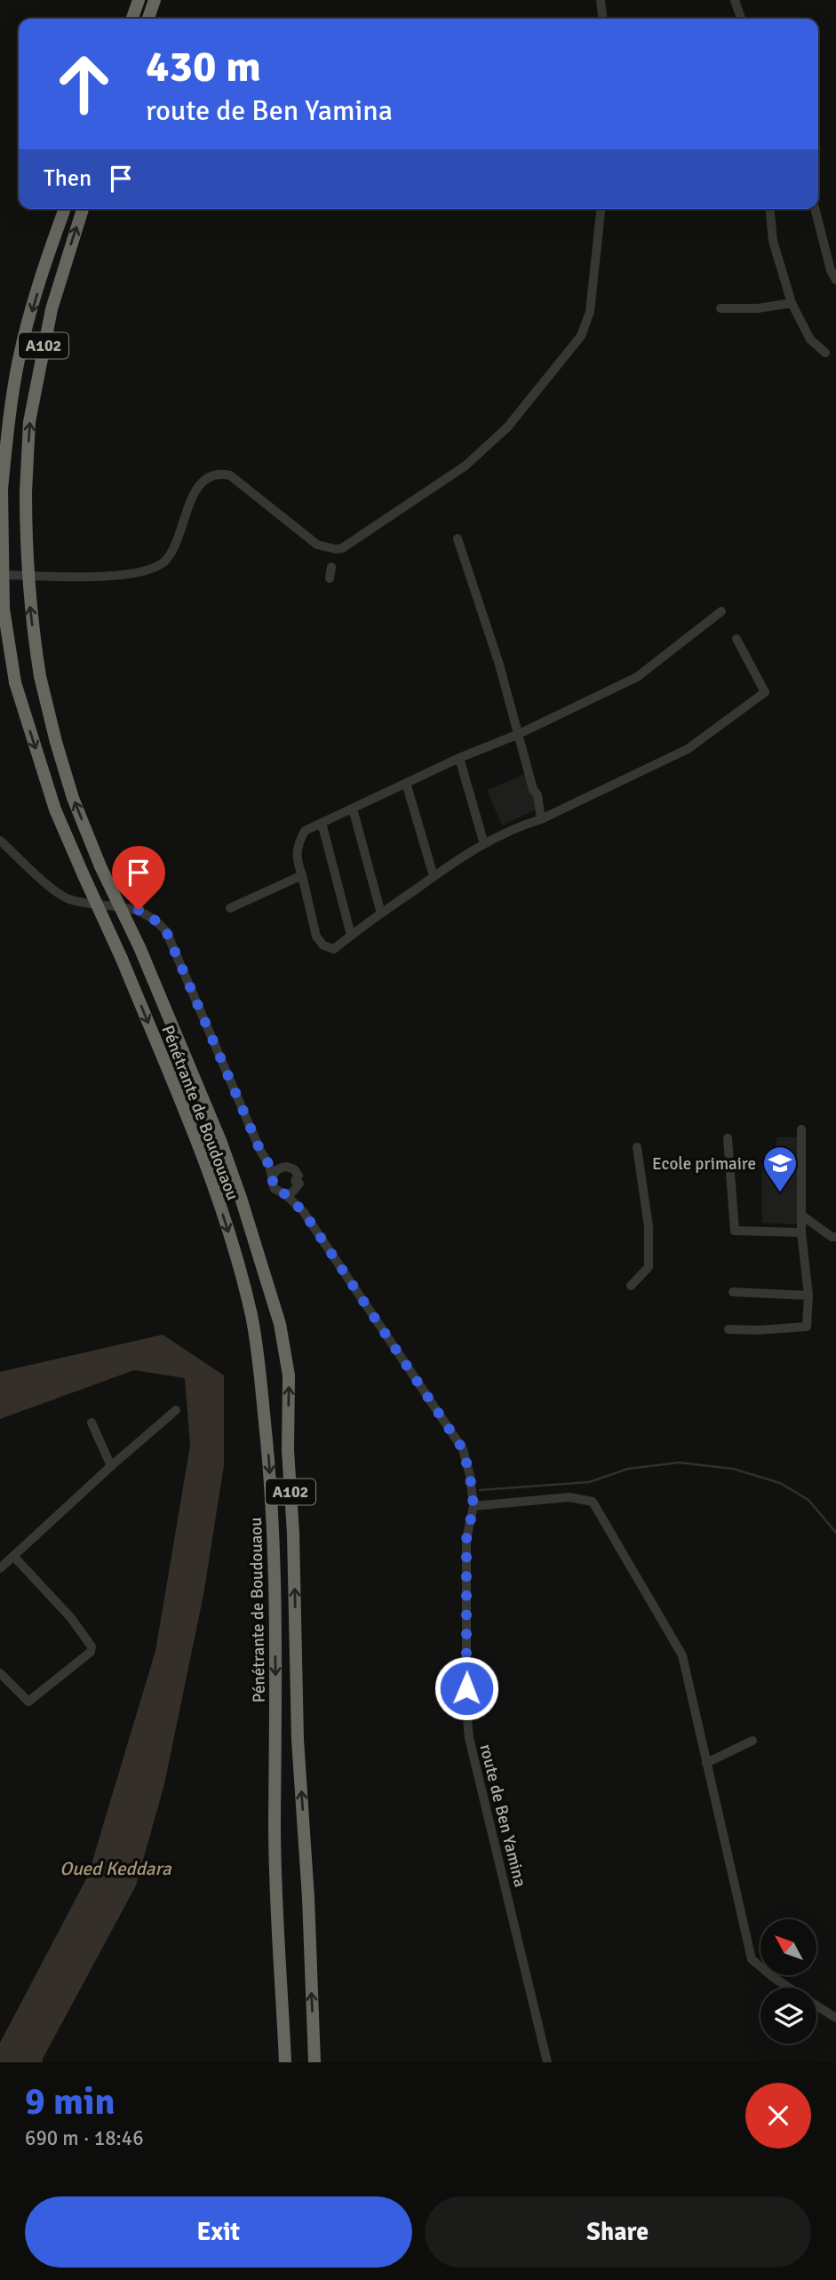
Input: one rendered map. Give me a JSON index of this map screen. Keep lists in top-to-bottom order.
{
  "streets": {
    "highway": ["A102", "Pénétrante de Boudouaou"],
    "street": ["route de Ben Yamina"]
  },
  "water": ["Oued Keddara"],
  "places": {
    "school or university": ["Ecole primaire"]
  },
  "north": "top left",
  "page": {
    "turn": ["430 m", "route de Ben Yamina"],
    "then": "Then",
    "heading": ["9 min", "690 m · 18:46"],
    "buttons": ["Exit", "Share"]
  }
}
